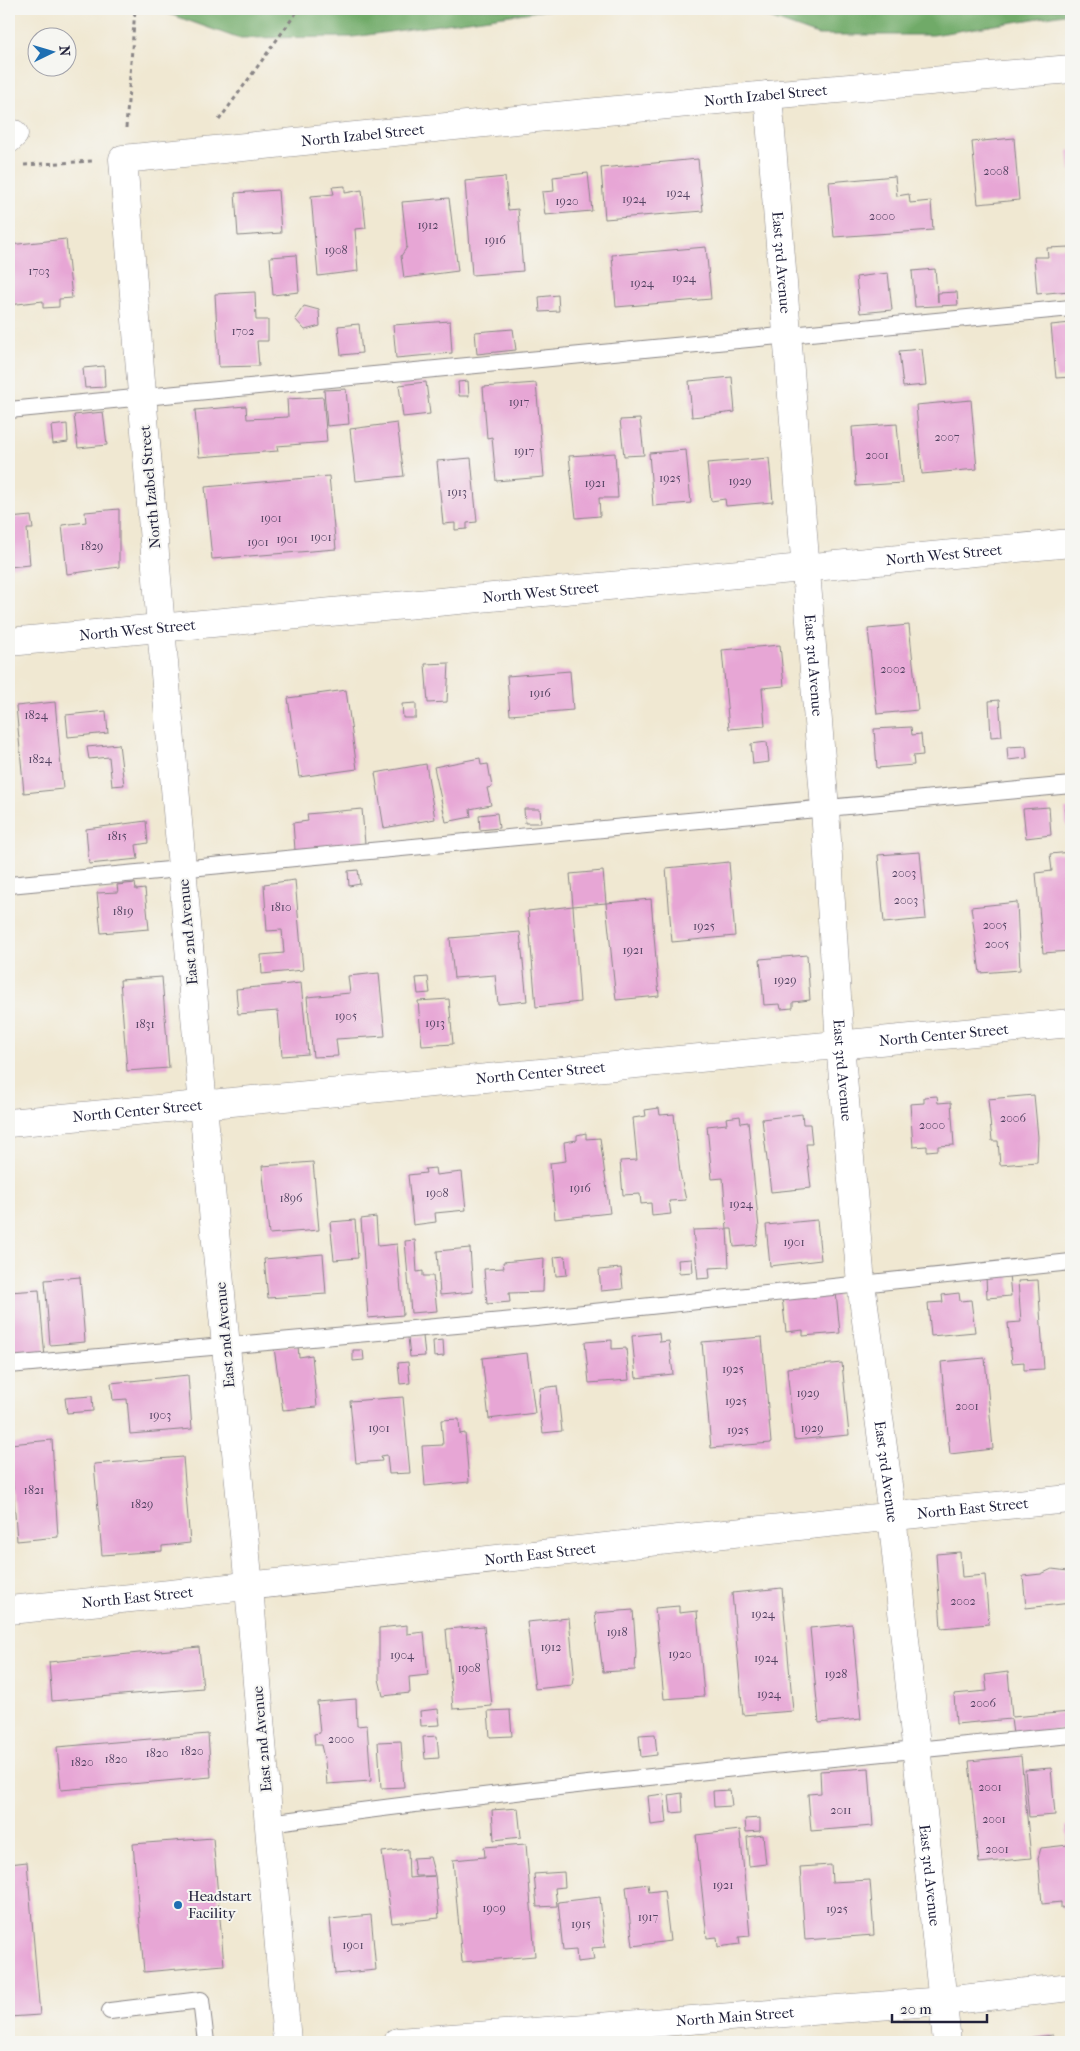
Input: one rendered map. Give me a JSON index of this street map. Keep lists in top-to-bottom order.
{
  "streets": {
    "street": [
      "North Izabel Street",
      "East 3rd Avenue",
      "North West Street",
      "East 2nd Avenue",
      "North Center Street",
      "North East Street",
      "North Main Street"
    ]
  },
  "crossings": [
    ["North Izabel Street", "East 3rd Avenue"],
    ["North Izabel Street", "North West Street"],
    ["North Izabel Street", "East 2nd Avenue"],
    ["East 3rd Avenue", "North West Street"],
    ["East 3rd Avenue", "North Center Street"],
    ["East 3rd Avenue", "North East Street"],
    ["East 3rd Avenue", "North Main Street"],
    ["North West Street", "East 2nd Avenue"],
    ["East 2nd Avenue", "North Center Street"],
    ["East 2nd Avenue", "North East Street"]
  ],
  "places": ["Headstart Facility"],
  "house_numbers": [
    "2008",
    "1924",
    "1924",
    "1920",
    "2000",
    "1912",
    "1916",
    "1908",
    "1703",
    "1924",
    "1924",
    "1702",
    "1917",
    "2007",
    "1917",
    "2001",
    "1925",
    "1929",
    "1921",
    "1913",
    "1901",
    "1901",
    "1901",
    "1901",
    "1829",
    "2002",
    "1916",
    "1824",
    "1824",
    "1815",
    "2003",
    "2003",
    "1810",
    "1819",
    "2005",
    "1925",
    "2005",
    "1921",
    "1929",
    "1905",
    "1913",
    "1831",
    "2006",
    "2000",
    "1916",
    "1908",
    "1896",
    "1924",
    "1901",
    "1925",
    "1929",
    "1925",
    "2001",
    "1903",
    "1901",
    "1929",
    "1925",
    "1821",
    "1829",
    "2002",
    "1924",
    "1918",
    "1912",
    "1920",
    "1904",
    "1924",
    "1908",
    "1928",
    "1924",
    "2006",
    "2000",
    "1820",
    "1820",
    "1820",
    "1820",
    "2001",
    "2011",
    "2001",
    "2001",
    "1921",
    "1909",
    "1925",
    "1917",
    "1915",
    "1901"
  ],
  "scale_bar": "20 m",
  "north": "right"
}
